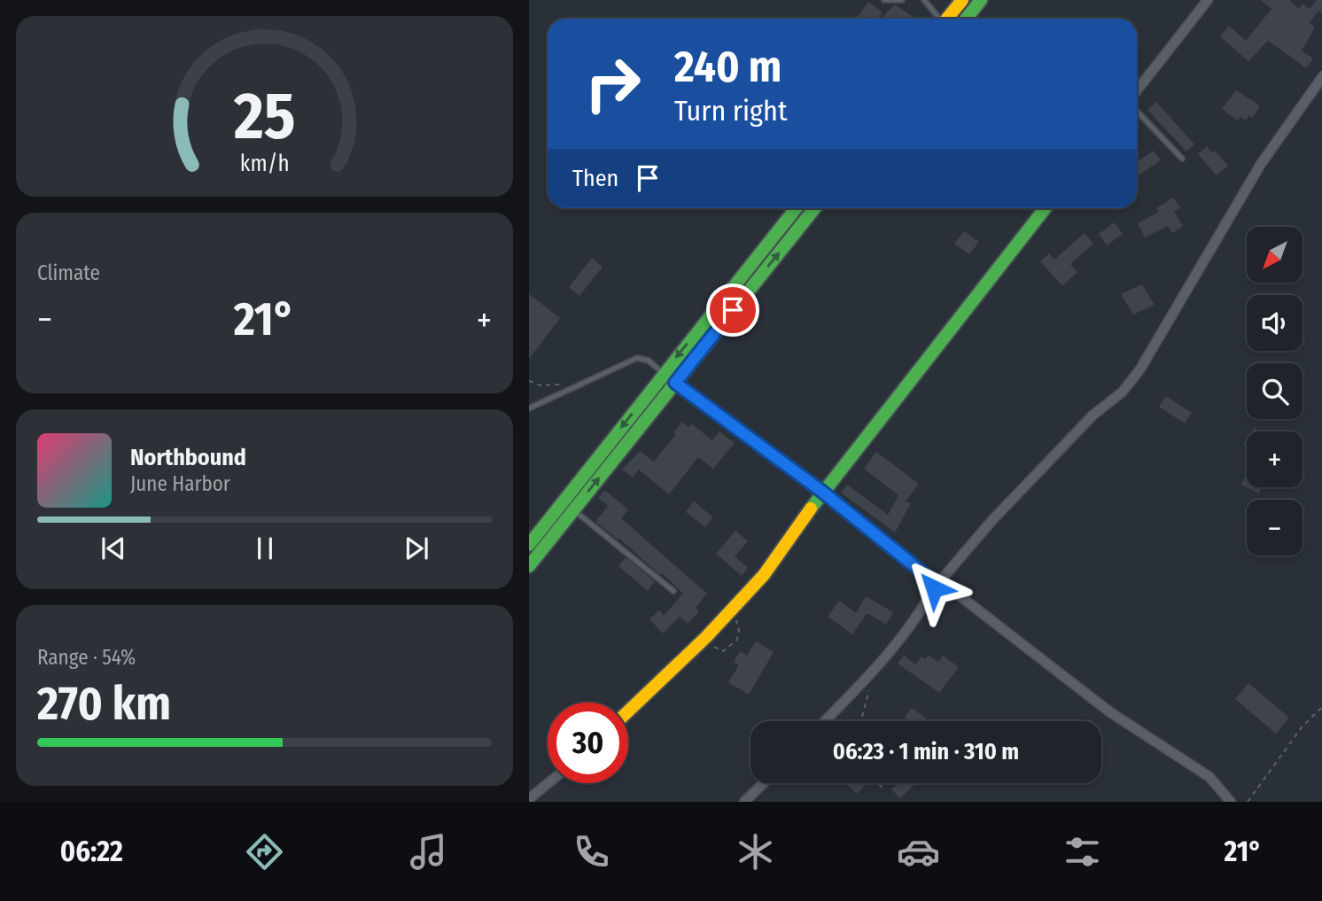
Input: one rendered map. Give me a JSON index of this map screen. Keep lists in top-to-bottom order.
{
  "north": "bottom left",
  "page": {
    "turn": ["240 m", "Turn right"],
    "then": "Then",
    "tile": [
      "Climate",
      ["Range · 54%", "270 km"]
    ],
    "map_buttons": ["+", "−"],
    "heat": ["−", "21°", "+"],
    "song": ["Northbound", "June Harbor"],
    "limit": "30",
    "trip": "06:23 · 1 min · 310 m",
    "tabs": ["06:22", "21°"],
    "gauge": ["25", "km/h"]
  }
}
